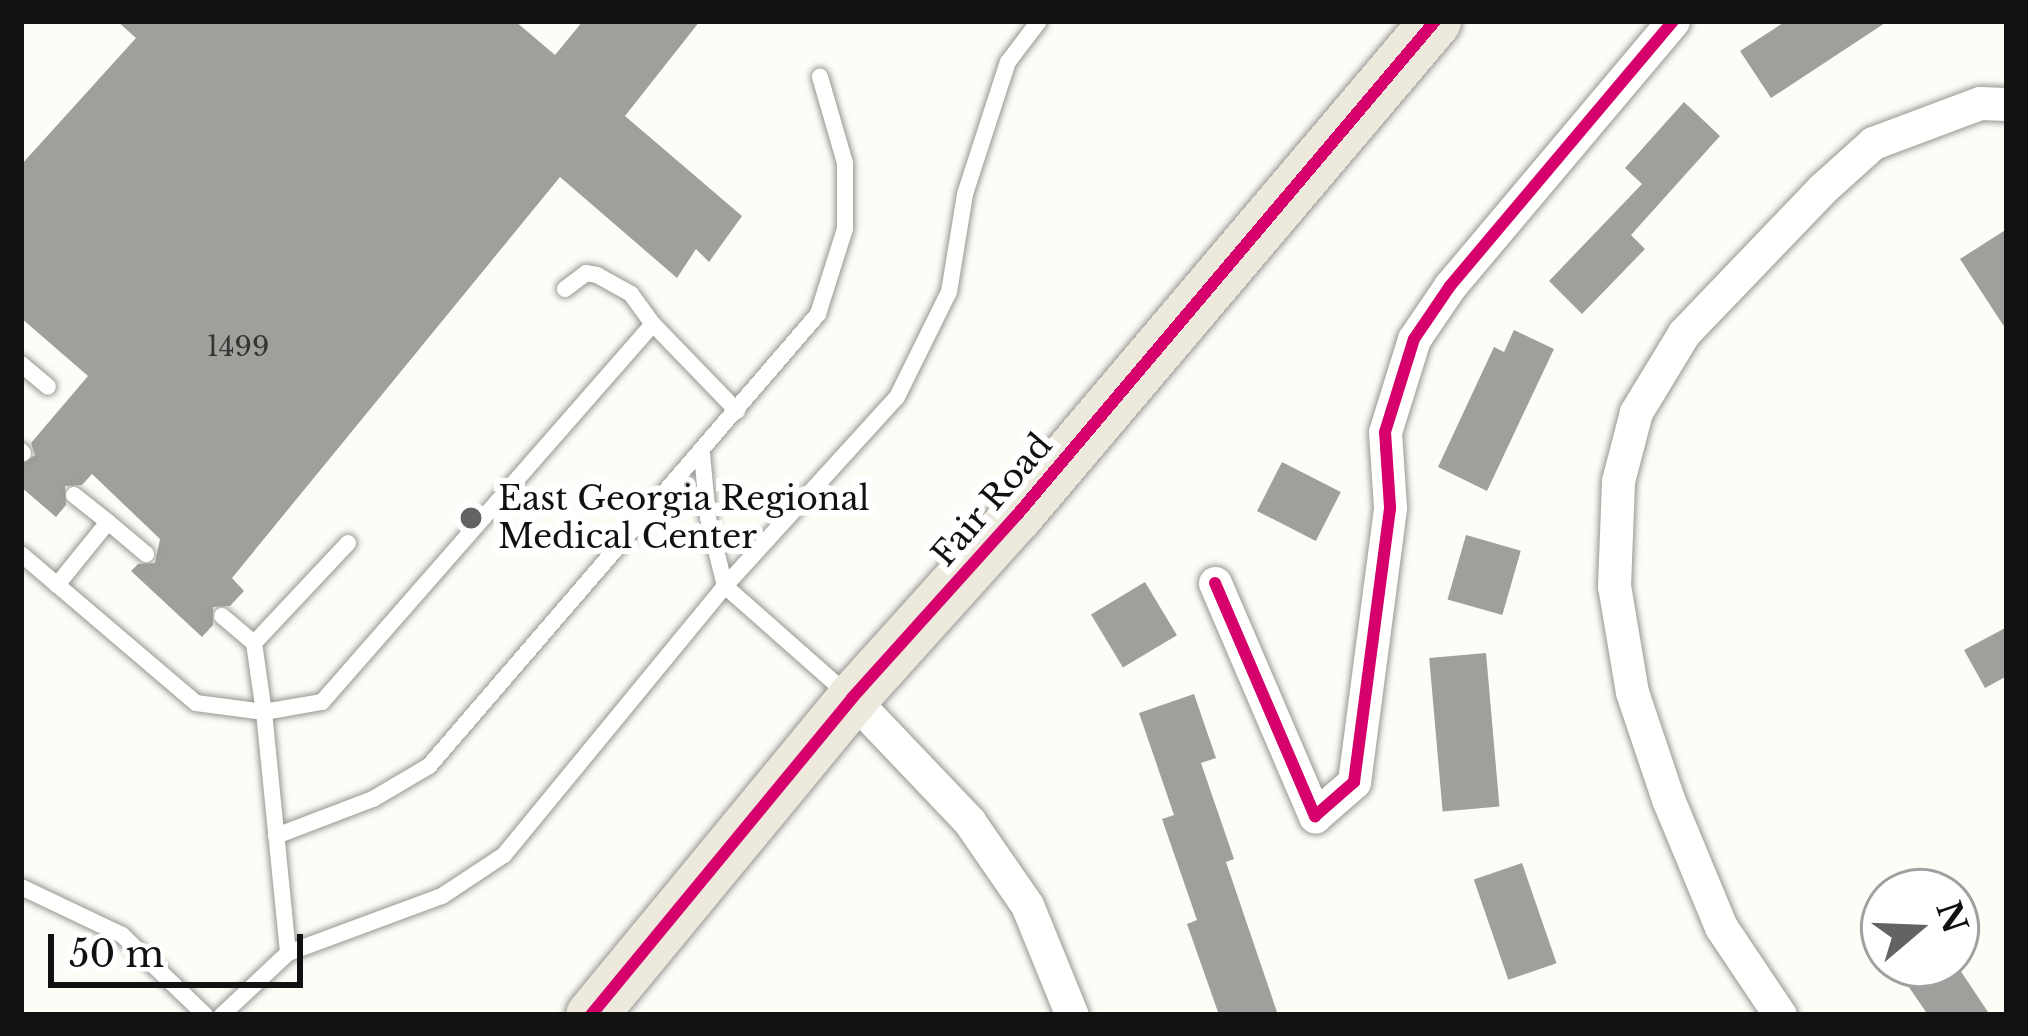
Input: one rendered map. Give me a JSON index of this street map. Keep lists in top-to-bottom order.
{
  "streets": {
    "main road": ["Fair Road"]
  },
  "places": ["East Georgia Regional Medical Center"],
  "house_numbers": ["1499"],
  "scale_bar": "50 m",
  "north": "right"
}
